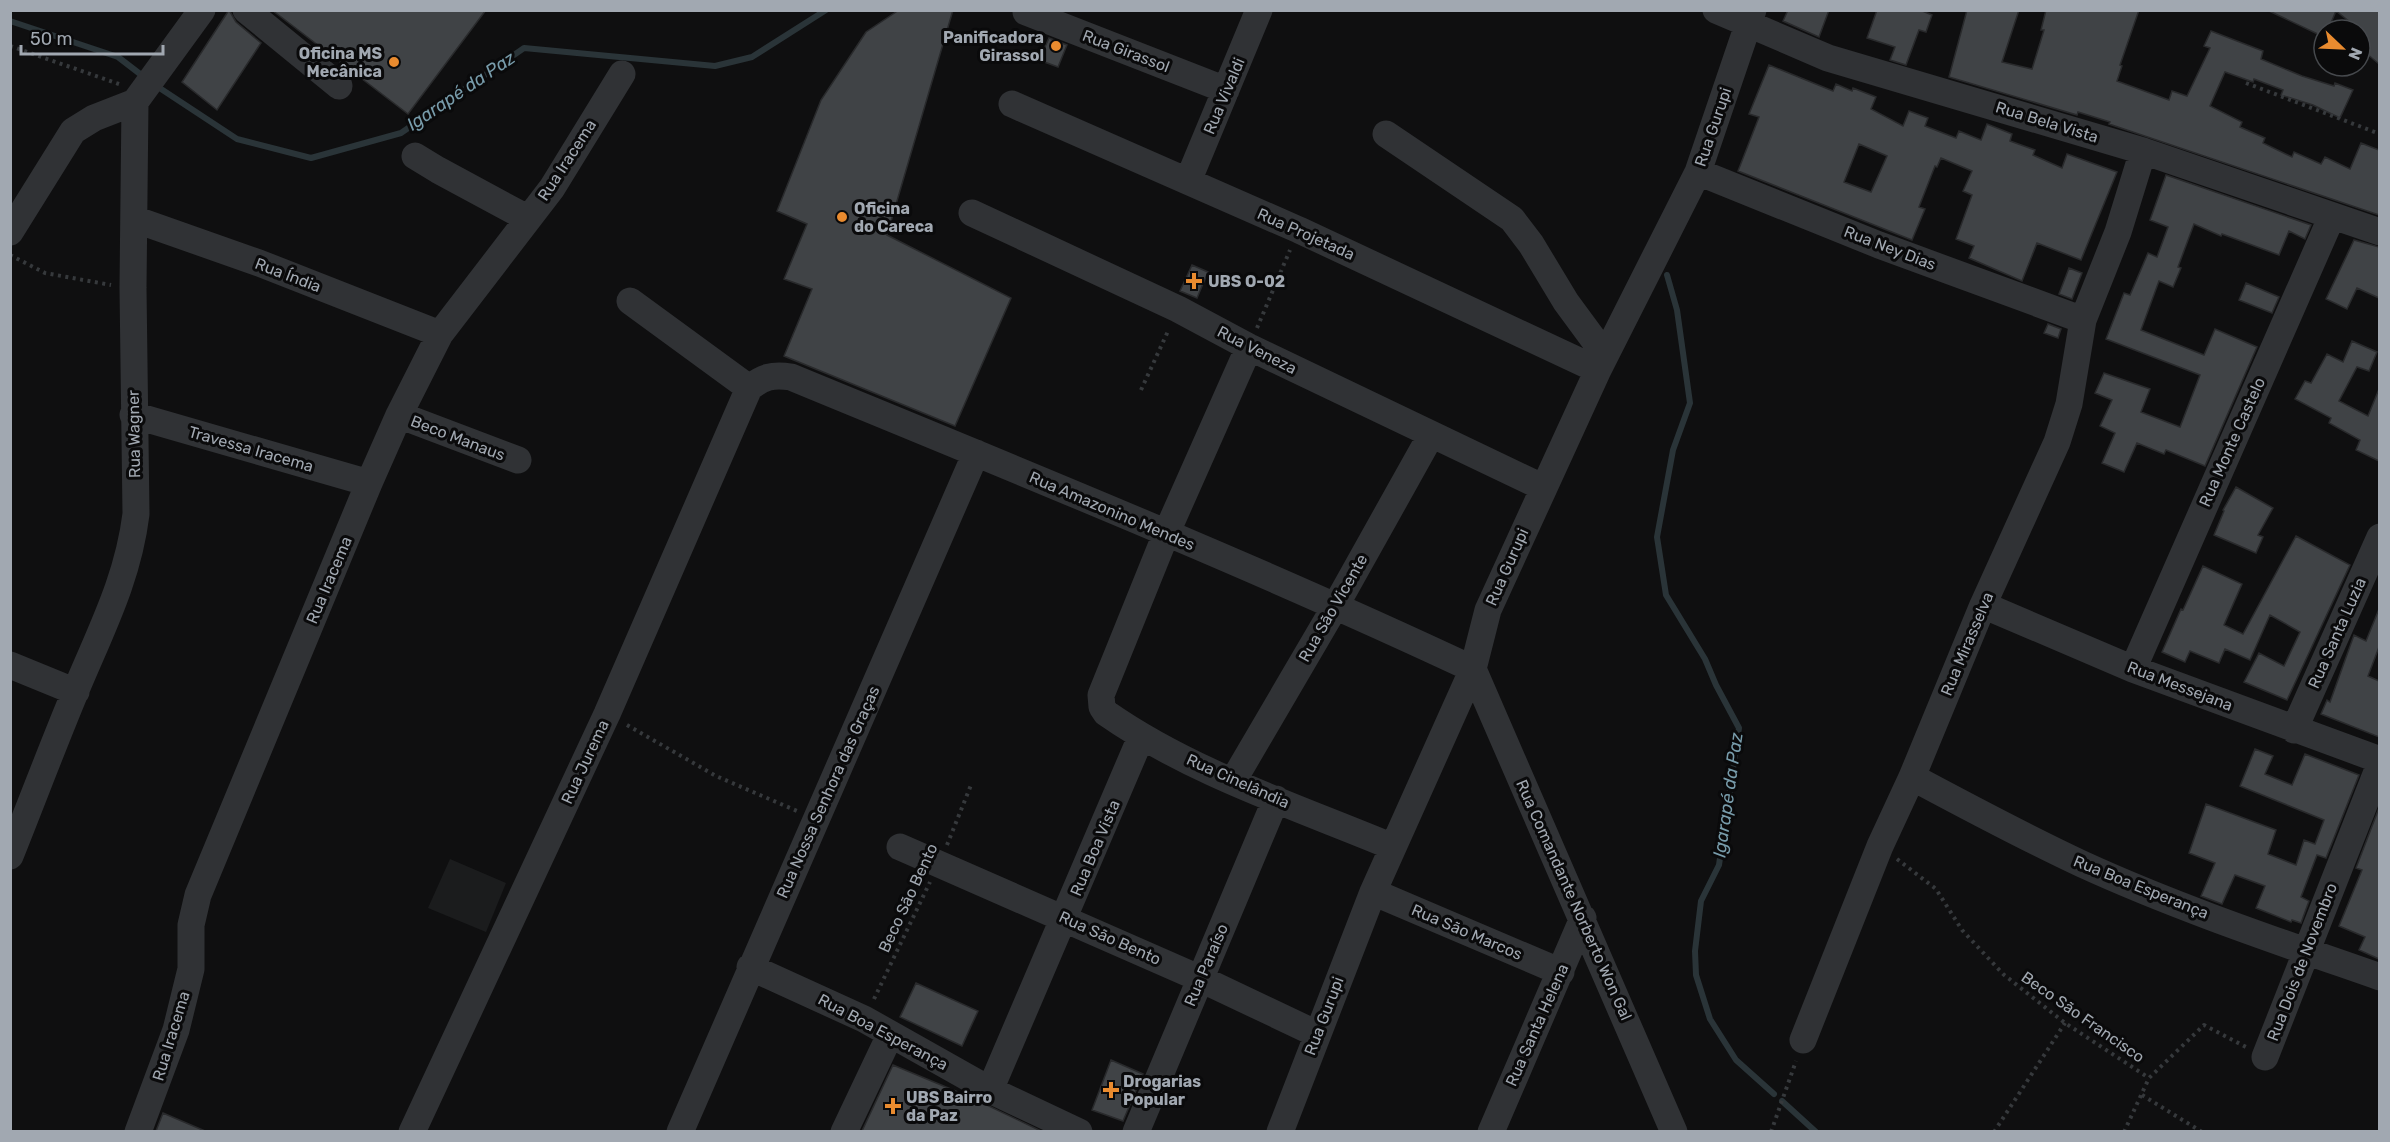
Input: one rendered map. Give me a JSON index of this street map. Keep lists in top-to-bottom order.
{
  "streets": {
    "street": [
      "Rua Girassol",
      "Rua Vivaldi",
      "Rua Bela Vista",
      "Rua Gurupi",
      "Rua Iracema",
      "Rua Projetada",
      "Rua Ney Dias",
      "Rua Índia",
      "Rua Veneza",
      "Rua Wagner",
      "Beco Manaus",
      "Rua Monte Castelo",
      "Travessa Iracema",
      "Rua Amazonino Mendes",
      "Rua São Vicente",
      "Rua Santa Luzia",
      "Rua Mirasselva",
      "Rua Messejana",
      "Rua Jurema",
      "Rua Cinelândia",
      "Rua Nossa Senhora das Graças",
      "Rua Boa Vista",
      "Rua Boa Esperança",
      "Rua Comandante Norberto Won Gal",
      "Rua São Marcos",
      "Rua São Bento",
      "Rua Dois de Novembro",
      "Rua Paraíso",
      "Rua Santa Helena"
    ],
    "path": ["Beco São Bento", "Beco São Francisco"]
  },
  "crossings": [
    ["Rua Girassol", "Rua Vivaldi"],
    ["Rua Vivaldi", "Rua Projetada"],
    ["Rua Bela Vista", "Rua Gurupi"],
    ["Rua Bela Vista", "Rua Monte Castelo"],
    ["Rua Bela Vista", "Rua Mirasselva"],
    ["Rua Gurupi", "Rua Projetada"],
    ["Rua Gurupi", "Rua Ney Dias"],
    ["Rua Gurupi", "Rua Veneza"],
    ["Rua Gurupi", "Rua Amazonino Mendes"],
    ["Rua Gurupi", "Rua Cinelândia"],
    ["Rua Gurupi", "Rua Comandante Norberto Won Gal"],
    ["Rua Gurupi", "Rua São Marcos"],
    ["Rua Gurupi", "Rua São Bento"],
    ["Rua Iracema", "Rua Índia"],
    ["Rua Iracema", "Beco Manaus"],
    ["Rua Iracema", "Travessa Iracema"],
    ["Rua Ney Dias", "Rua Mirasselva"],
    ["Rua Índia", "Rua Wagner"],
    ["Rua Veneza", "Rua São Vicente"],
    ["Rua Wagner", "Travessa Iracema"],
    ["Rua Monte Castelo", "Rua Messejana"],
    ["Rua Amazonino Mendes", "Rua São Vicente"],
    ["Rua Amazonino Mendes", "Rua Jurema"],
    ["Rua Amazonino Mendes", "Rua Cinelândia"],
    ["Rua Amazonino Mendes", "Rua Nossa Senhora das Graças"],
    ["Rua Amazonino Mendes", "Rua Comandante Norberto Won Gal"],
    ["Rua São Vicente", "Rua Cinelândia"],
    ["Rua Santa Luzia", "Rua Messejana"],
    ["Rua Mirasselva", "Rua Messejana"],
    ["Rua Mirasselva", "Rua Boa Esperança"],
    ["Rua Mirasselva", "Beco São Francisco"],
    ["Rua Messejana", "Rua Dois de Novembro"],
    ["Rua Cinelândia", "Rua Boa Vista"],
    ["Rua Cinelândia", "Rua Paraíso"],
    ["Rua Nossa Senhora das Graças", "Rua Boa Esperança"],
    ["Rua Boa Vista", "Rua Boa Esperança"],
    ["Rua Boa Vista", "Rua São Bento"],
    ["Rua Boa Esperança", "Beco São Bento"],
    ["Rua Boa Esperança", "Rua Dois de Novembro"],
    ["Beco São Bento", "Rua São Bento"],
    ["Rua Comandante Norberto Won Gal", "Rua Santa Helena"],
    ["Rua São Marcos", "Rua Santa Helena"],
    ["Rua São Bento", "Rua Paraíso"],
    ["Rua Dois de Novembro", "Beco São Francisco"]
  ],
  "water": ["Igarapé da Paz"],
  "places": {
    "other": ["Panificadora Girassol", "Oficina MS Mecânica", "Oficina do Careca"],
    "health": ["UBS O-02", "Drogarias Popular", "UBS Bairro da Paz"]
  },
  "scale_bar": "50 m",
  "north": "bottom right"
}
